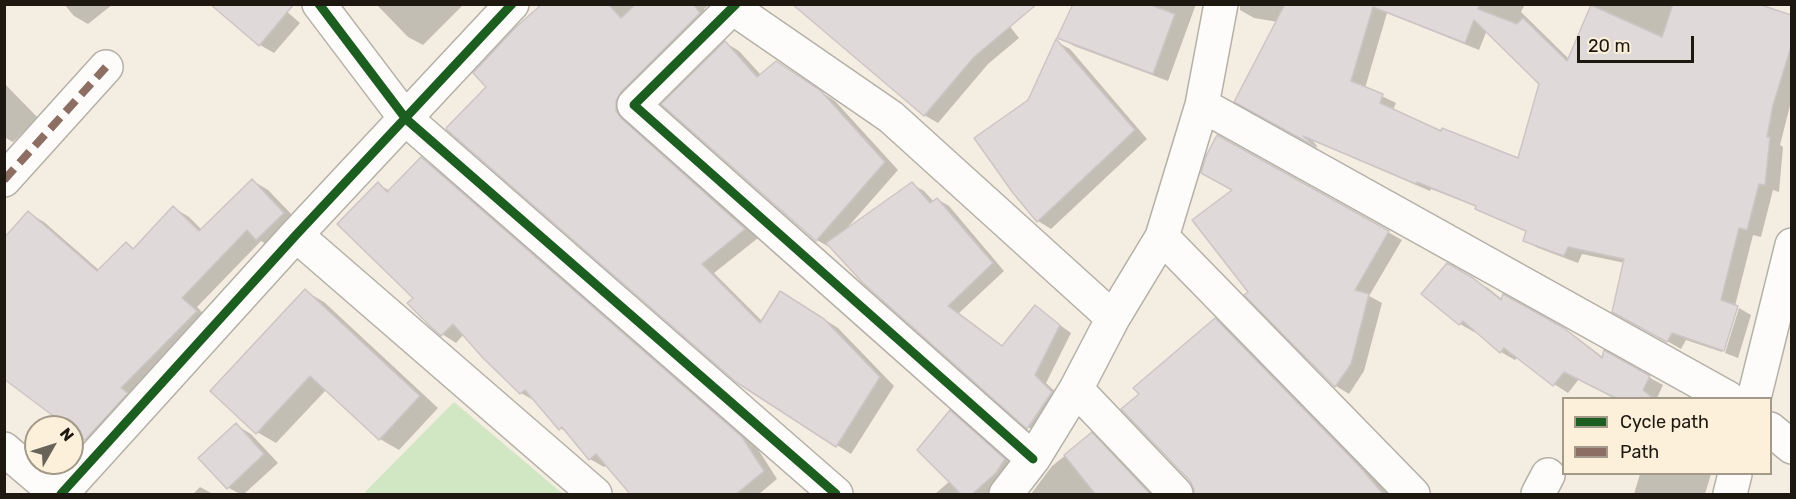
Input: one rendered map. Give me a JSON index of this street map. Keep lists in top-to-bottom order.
{
  "legend": ["Cycle path", "Path"],
  "scale_bar": "20 m",
  "north": "top right"
}
